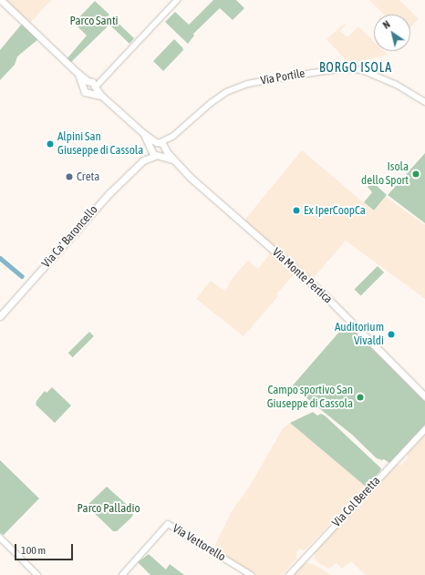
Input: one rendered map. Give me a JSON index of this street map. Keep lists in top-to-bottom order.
{
  "streets": {
    "main road": ["Via Ca' Baroncello", "Via Monte Pertica"],
    "street": ["Via Portile", "Via Col Beretta", "Via Vettorello"]
  },
  "crossings": [
    ["Via Portile", "Via Ca' Baroncello"],
    ["Via Portile", "Via Monte Pertica"],
    ["Via Ca' Baroncello", "Via Monte Pertica"]
  ],
  "districts": ["BORGO ISOLA"],
  "parks": ["Parco Santi", "Parco Palladio"],
  "places": [
    "Alpini San Giuseppe di Cassola",
    "Isola dello Sport",
    "Creta",
    "Ex IperCoopCa",
    "Auditorium Vivaldi",
    "Campo sportivo San Giuseppe di Cassola"
  ],
  "scale_bar": "100 m",
  "north": "top left"
}
